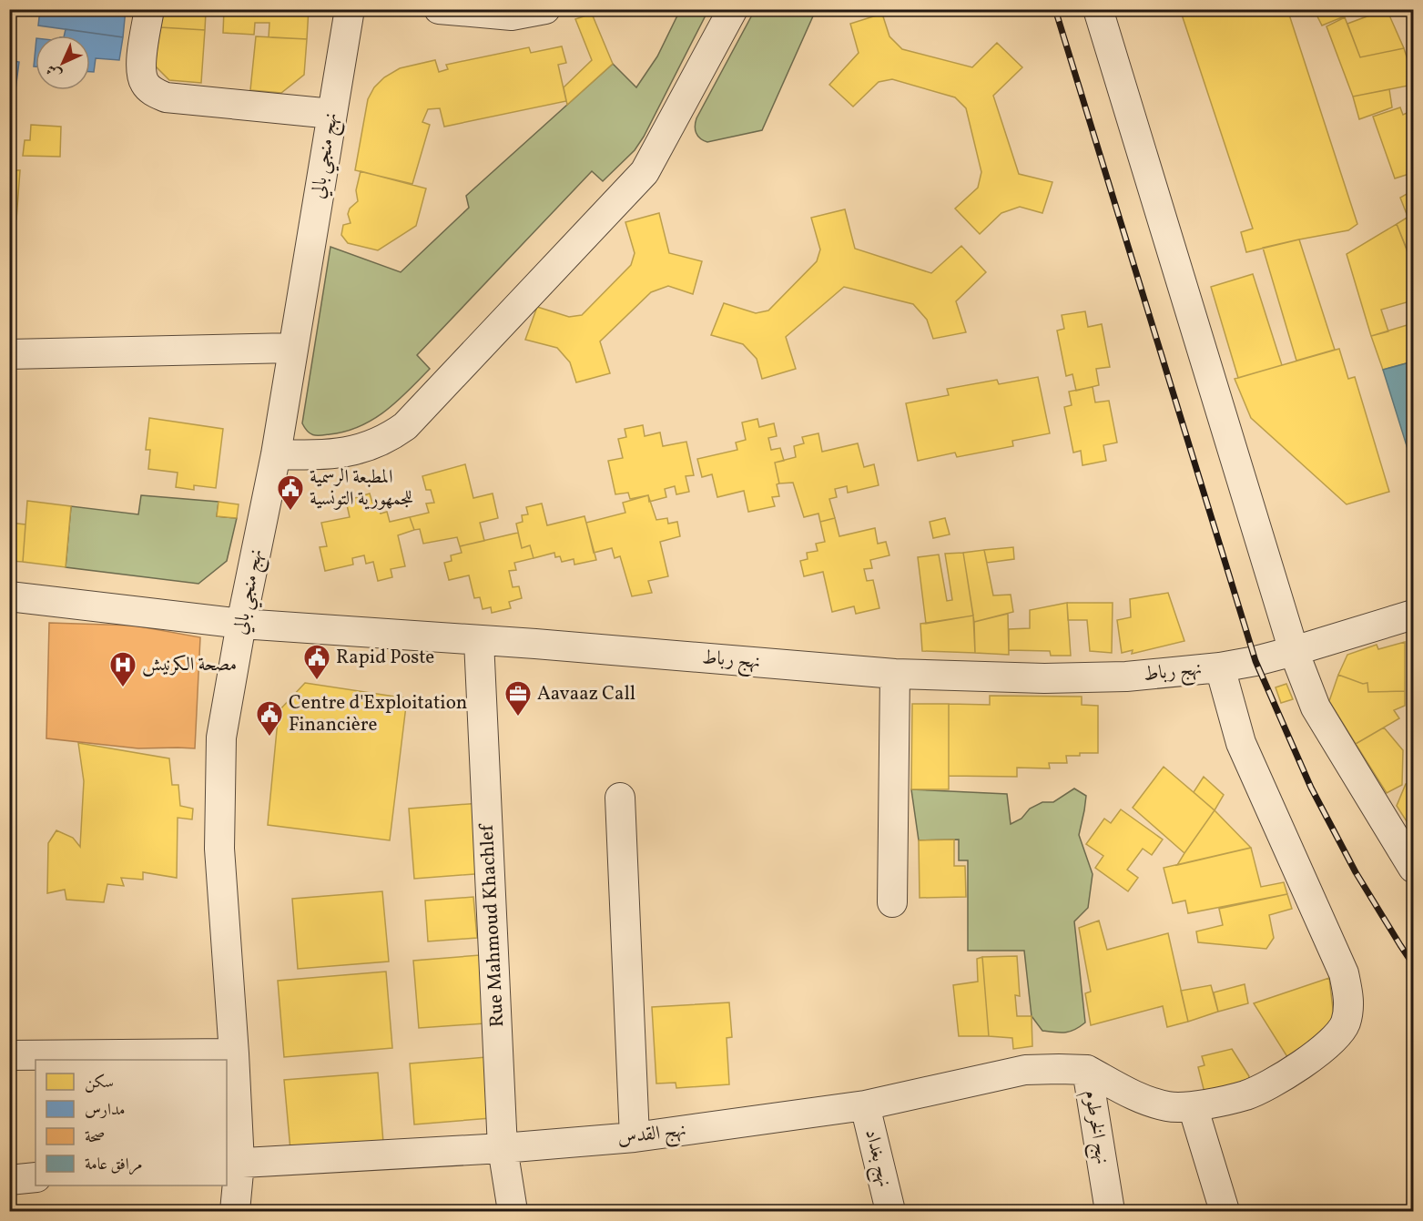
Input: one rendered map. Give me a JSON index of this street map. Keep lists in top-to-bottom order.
{
  "streets": {
    "street": [
      "نهج منجي بالي",
      "نهج رباط",
      "Rue Mahmoud Khachlef",
      "نهج الخرطوم",
      "نهج القدس",
      "نهج بغداد"
    ]
  },
  "crossings": [
    ["نهج منجي بالي", "نهج رباط"],
    ["نهج منجي بالي", "نهج القدس"],
    ["نهج رباط", "Rue Mahmoud Khachlef"],
    ["Rue Mahmoud Khachlef", "نهج القدس"],
    ["نهج الخرطوم", "نهج القدس"],
    ["نهج القدس", "نهج بغداد"]
  ],
  "places": {
    "public building": ["المطبعة الرسمية للجمهورية التونسية", "Rapid Poste", "Centre d'Exploitation Financière"],
    "hospital": ["مصحة الكرنيش"],
    "office": ["Aavaaz Call"]
  },
  "legend": [
    "سكن",
    "مدارس",
    "صحة",
    "مرافق عامة"
  ],
  "north": "bottom left"
}
